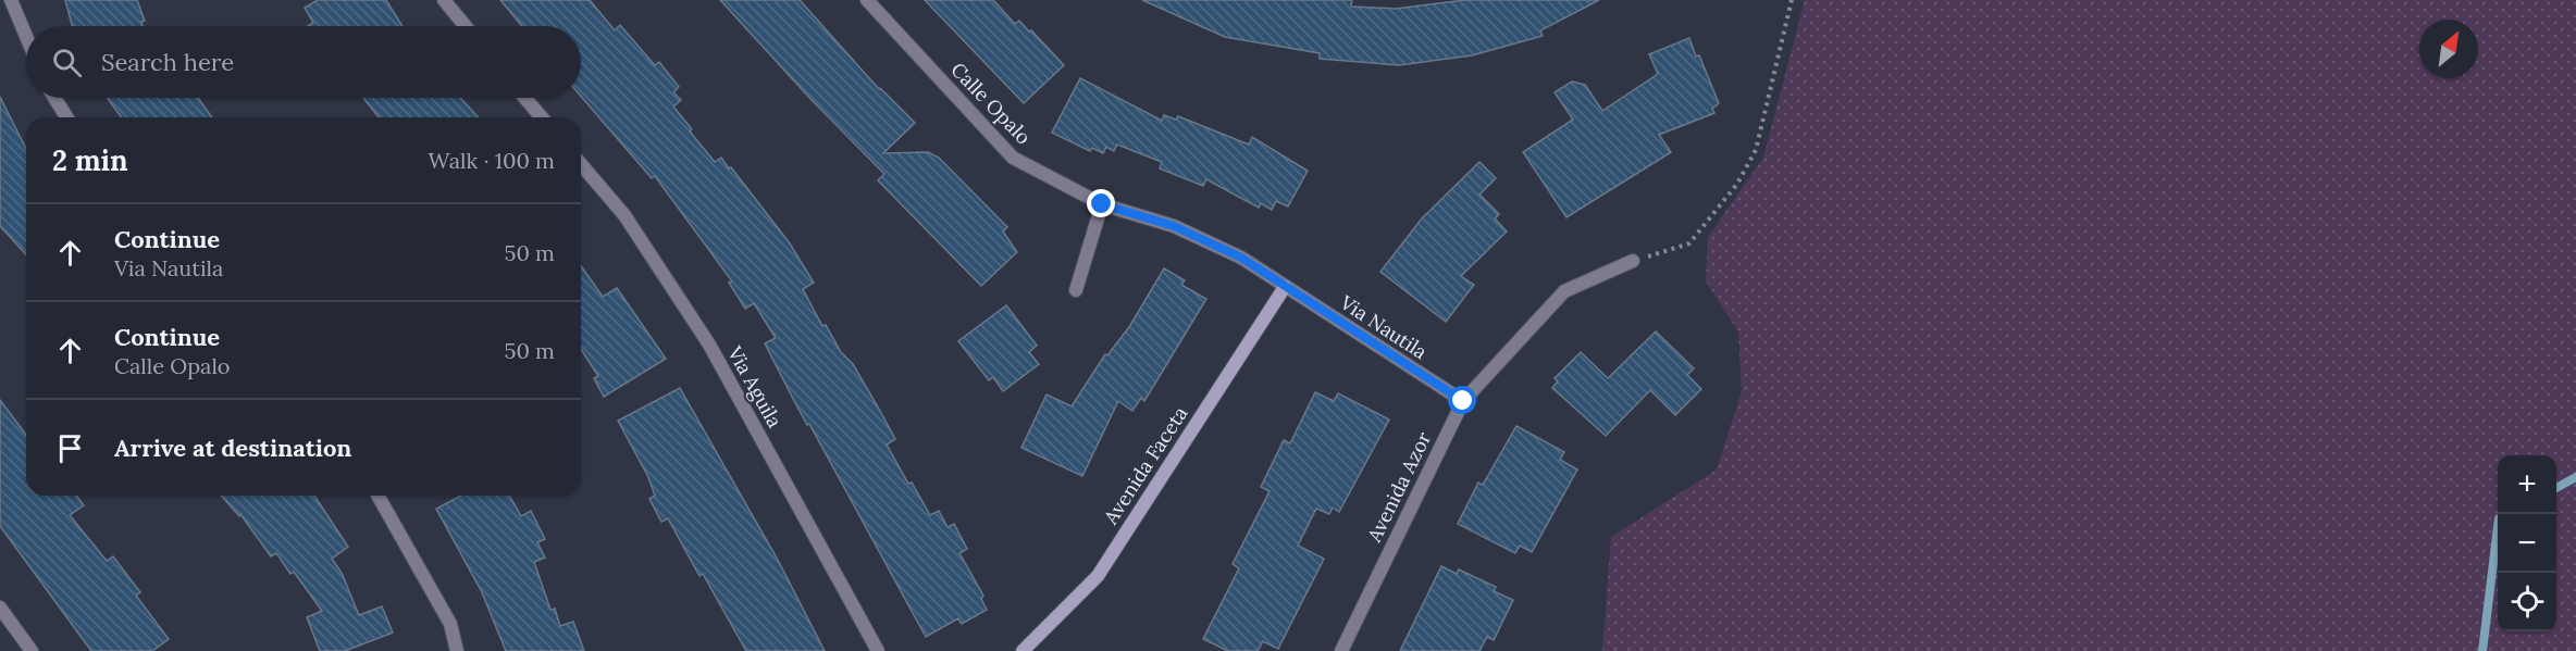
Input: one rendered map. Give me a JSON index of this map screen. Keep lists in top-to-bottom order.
{
  "streets": {
    "street": [
      "Calle Opalo",
      "Via Nautila",
      "Via Aguila",
      "Avenida Faceta",
      "Avenida Azor"
    ]
  },
  "crossings": [
    ["Calle Opalo", "Via Nautila"],
    ["Calle Opalo", "Avenida Faceta"],
    ["Via Nautila", "Avenida Faceta"],
    ["Via Nautila", "Avenida Azor"]
  ],
  "north": "top right",
  "page": {
    "search": "Search here",
    "heading": ["2 min", "Walk · 100 m"],
    "list": [
      ["Continue", "Via Nautila", "50 m"],
      ["Continue", "Calle Opalo", "50 m"],
      "Arrive at destination"
    ],
    "map_buttons": ["+", "−"]
  }
}
